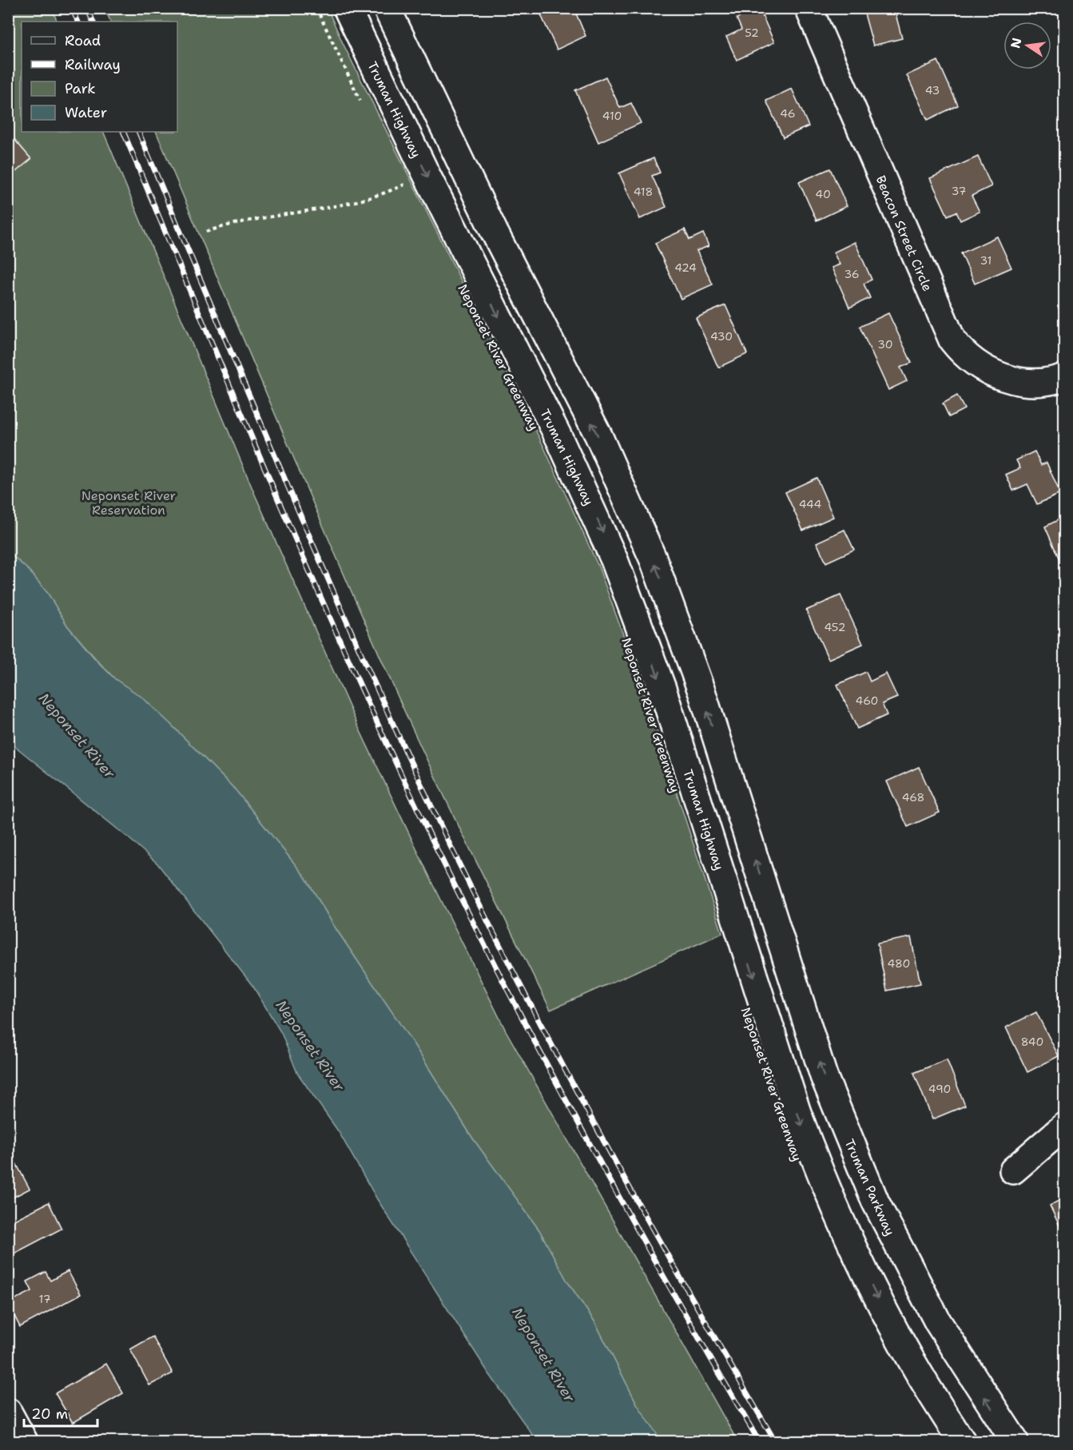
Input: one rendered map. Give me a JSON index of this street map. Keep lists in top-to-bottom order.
{
  "streets": {
    "main road": ["Truman Highway", "Beacon Street Circle", "Truman Parkway"]
  },
  "one_way": ["Truman Highway", "Truman Parkway"],
  "water": ["Neponset River"],
  "parks": ["Neponset River Reservation"],
  "house_numbers": [
    "52",
    "43",
    "46",
    "410",
    "37",
    "418",
    "40",
    "31",
    "424",
    "36",
    "430",
    "30",
    "444",
    "452",
    "460",
    "468",
    "480",
    "840",
    "490",
    "17"
  ],
  "legend": [
    "Road",
    "Railway",
    "Park",
    "Water"
  ],
  "scale_bar": "20 m",
  "north": "left"
}
